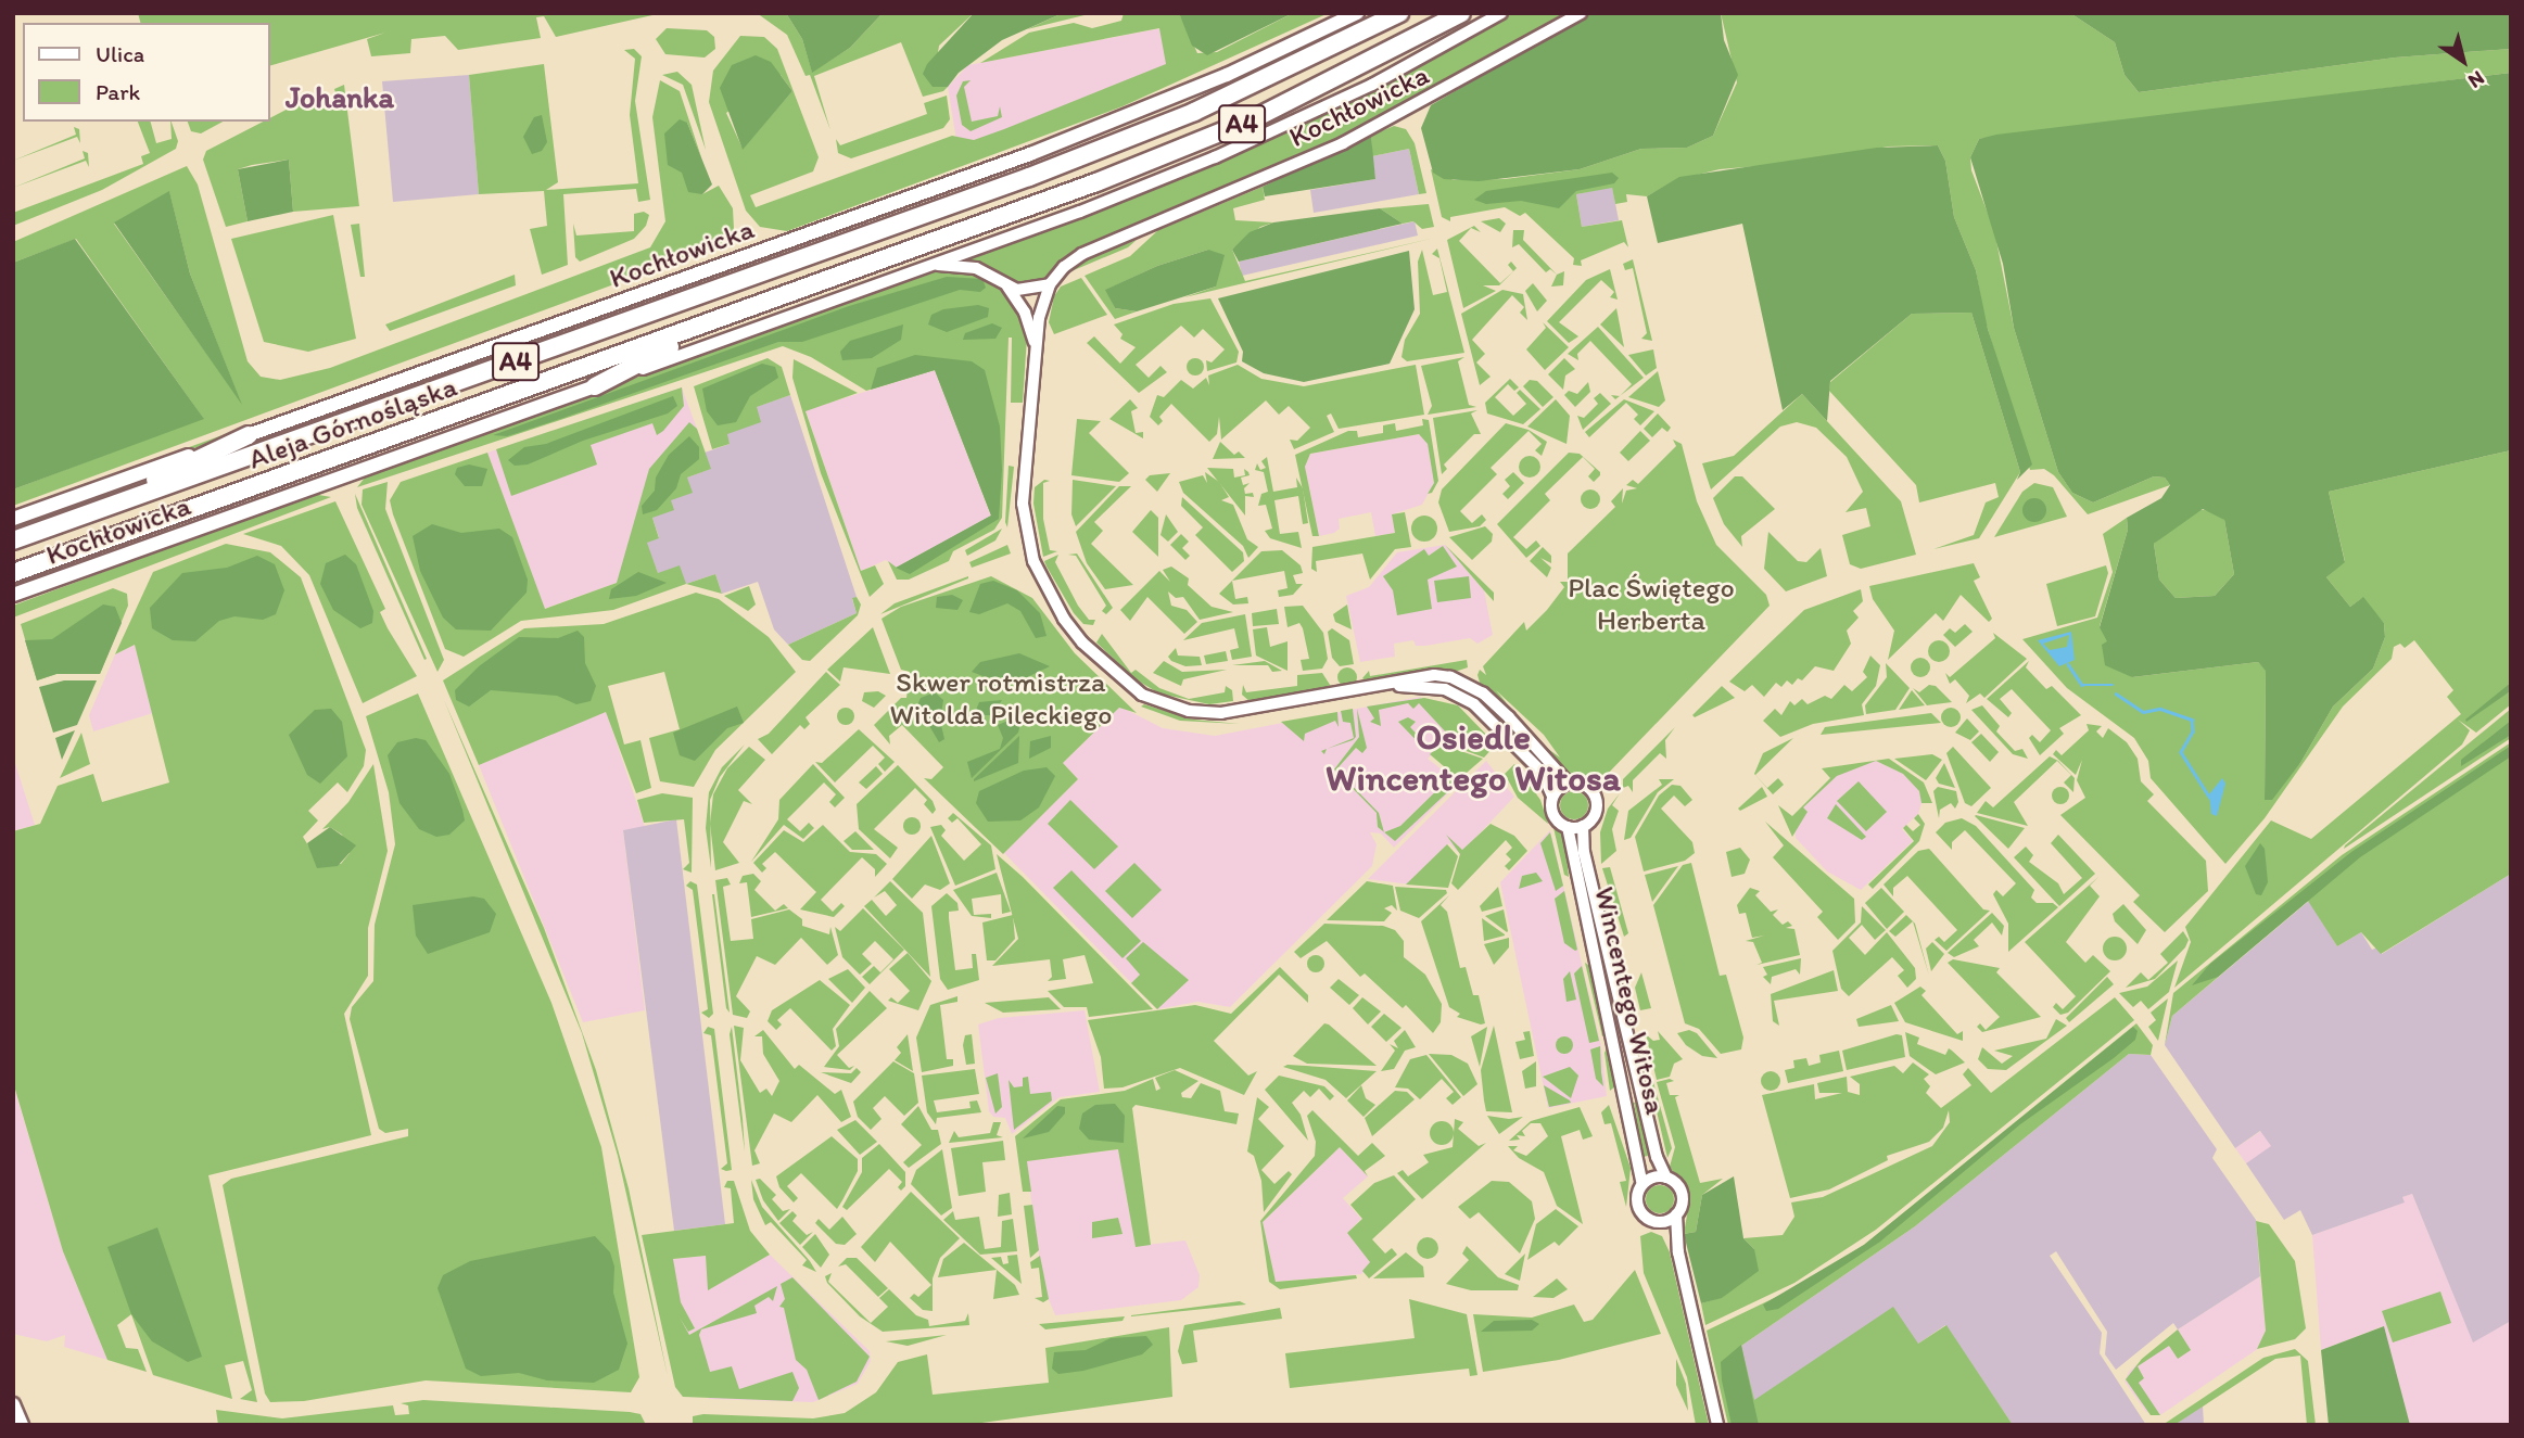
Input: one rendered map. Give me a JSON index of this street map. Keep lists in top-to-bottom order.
{
  "streets": {
    "highway": ["A4", "Aleja Górnośląska"],
    "main road": ["Kochłowicka"],
    "street": ["Wincentego Witosa"]
  },
  "districts": ["Johanka", "Osiedle Wincentego Witosa"],
  "parks": ["Plac Świętego Herberta", "Skwer rotmistrza Witolda Pileckiego"],
  "legend": ["Ulica", "Park"],
  "north": "bottom right"
}
